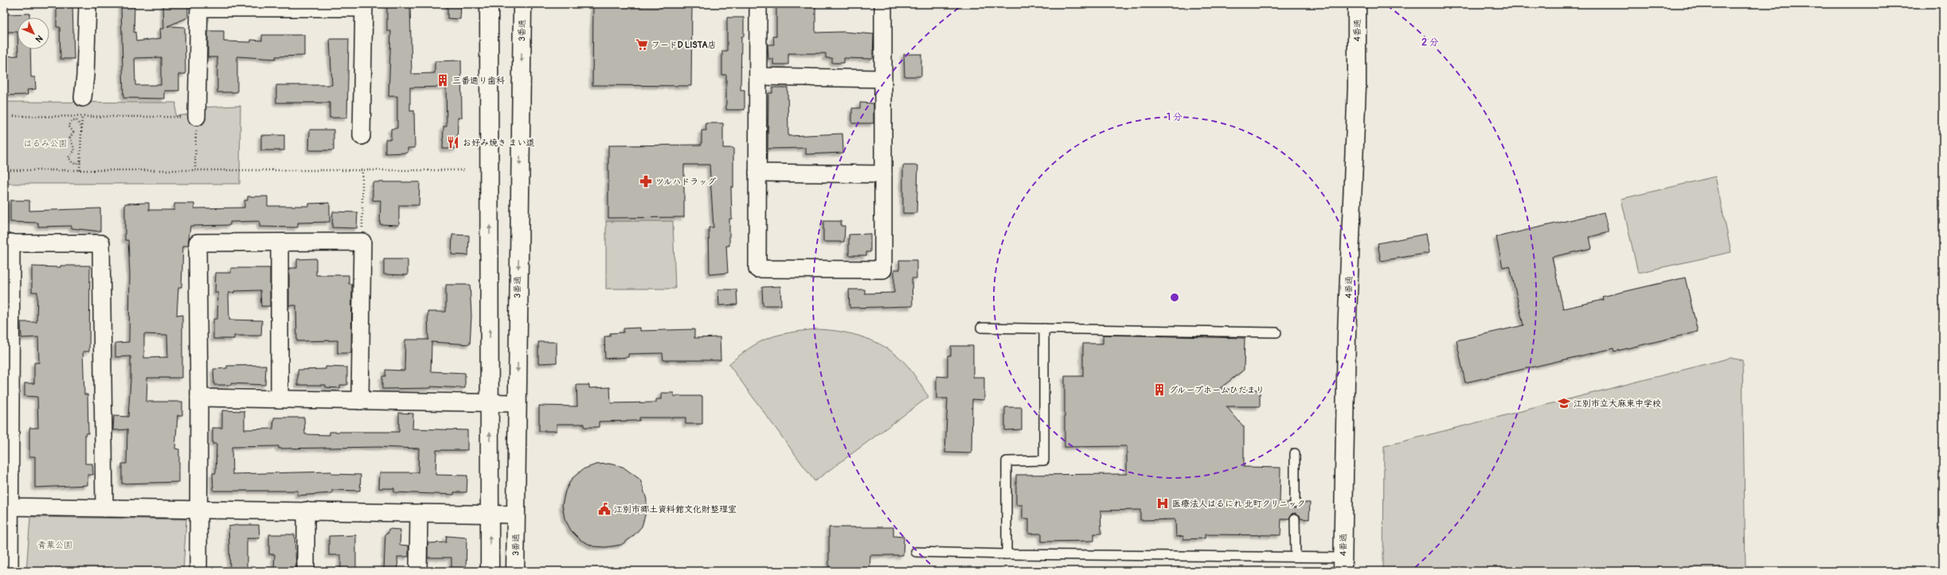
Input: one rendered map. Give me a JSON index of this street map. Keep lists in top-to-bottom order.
{
  "streets": {
    "street": ["3番通", "4番通"]
  },
  "parks": ["はるみ公園", "青葉公園"],
  "places": {
    "supermarket": ["フードD LISTA店"],
    "building": ["三番通り歯科", "グループホームひだまり"],
    "restaurant": ["お好み焼き まい道"],
    "pharmacy": ["ツルハドラッグ"],
    "school or university": ["江別市立大麻東中学校"],
    "hospital": ["医療法人はるにれ 北町クリニック"],
    "public building": ["江別市郷土資料館文化財整理室"]
  },
  "north": "bottom right",
  "rings": ["2 分", "1 分"]
}
